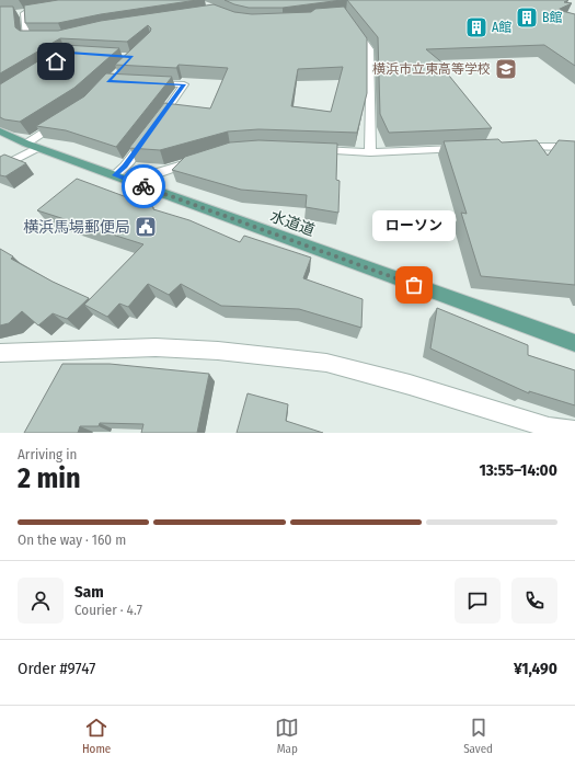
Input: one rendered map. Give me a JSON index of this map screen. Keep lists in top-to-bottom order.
{
  "streets": {
    "main road": ["水道道"]
  },
  "places": {
    "building": ["B館", "A館"],
    "school or university": ["横浜市立東高等学校"],
    "public building": ["横浜馬場郵便局"],
    "other": ["ローソン"]
  },
  "page": {
    "bubble": "ローソン",
    "heading": ["2 min", "Arriving in", "13:55–14:00"],
    "panel": [
      "Sam",
      "Courier · 4.7",
      "Order #9747",
      "¥1,490"
    ],
    "bar": "On the way · 160 m",
    "tabs": ["Home", "Map", "Saved"]
  }
}
